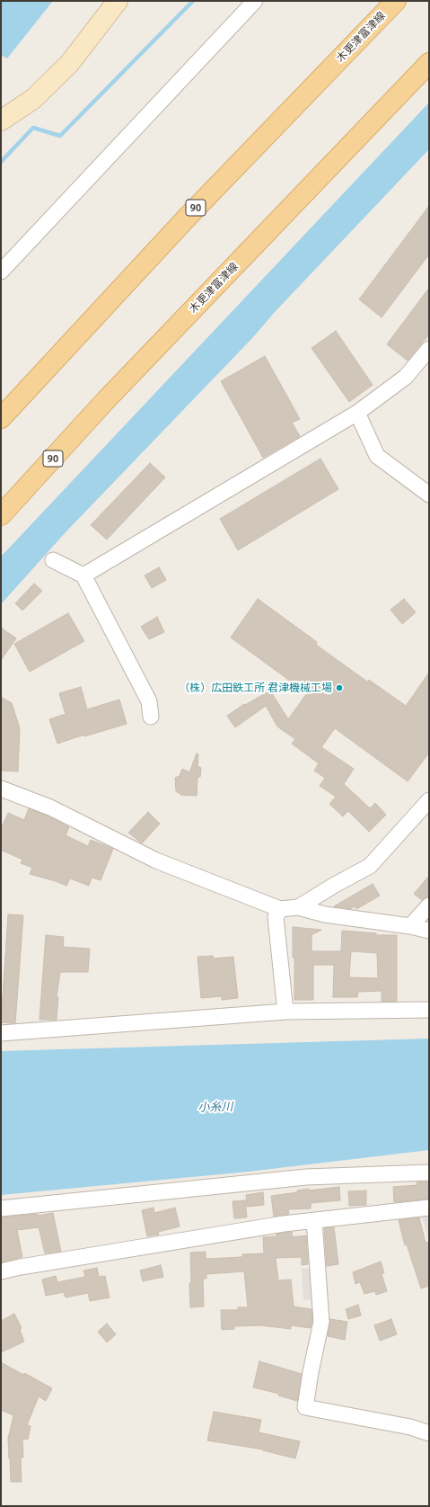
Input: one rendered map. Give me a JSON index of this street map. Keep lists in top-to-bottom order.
{
  "streets": {
    "main road": ["木更津富津線", "90"]
  },
  "water": ["小糸川"],
  "places": ["（株）広田鉄工所 君津機械工場"]
}
